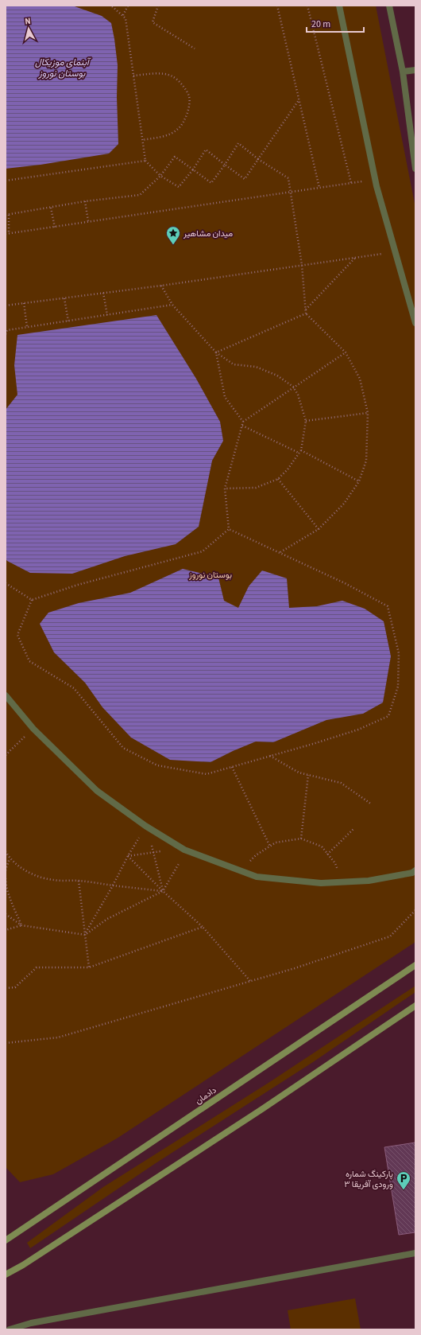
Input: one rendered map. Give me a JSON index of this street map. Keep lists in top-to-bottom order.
{
  "streets": {
    "street": ["دادمان"]
  },
  "water": ["آبنمای موزیکال بوستان نوروز"],
  "parks": ["بوستان نوروز"],
  "places": {
    "place": ["میدان مشاهیر"],
    "parking": ["پارکینگ شماره ۳ ورودی آفریقا"]
  },
  "scale_bar": "20 m",
  "north": "top"
}
